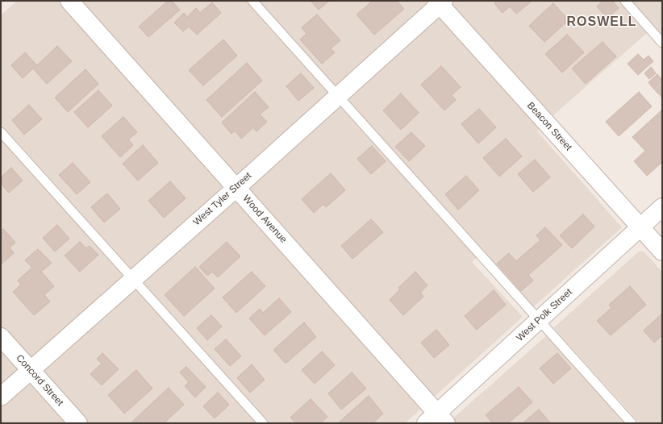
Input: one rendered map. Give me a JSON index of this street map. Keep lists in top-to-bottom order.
{
  "streets": {
    "street": [
      "Beacon Street",
      "West Tyler Street",
      "Wood Avenue",
      "West Polk Street",
      "Concord Street"
    ]
  },
  "crossings": [
    ["Beacon Street", "West Tyler Street"],
    ["Beacon Street", "West Polk Street"],
    ["West Tyler Street", "Wood Avenue"],
    ["West Tyler Street", "Concord Street"],
    ["Wood Avenue", "West Polk Street"]
  ],
  "districts": ["ROSWELL"]
}
